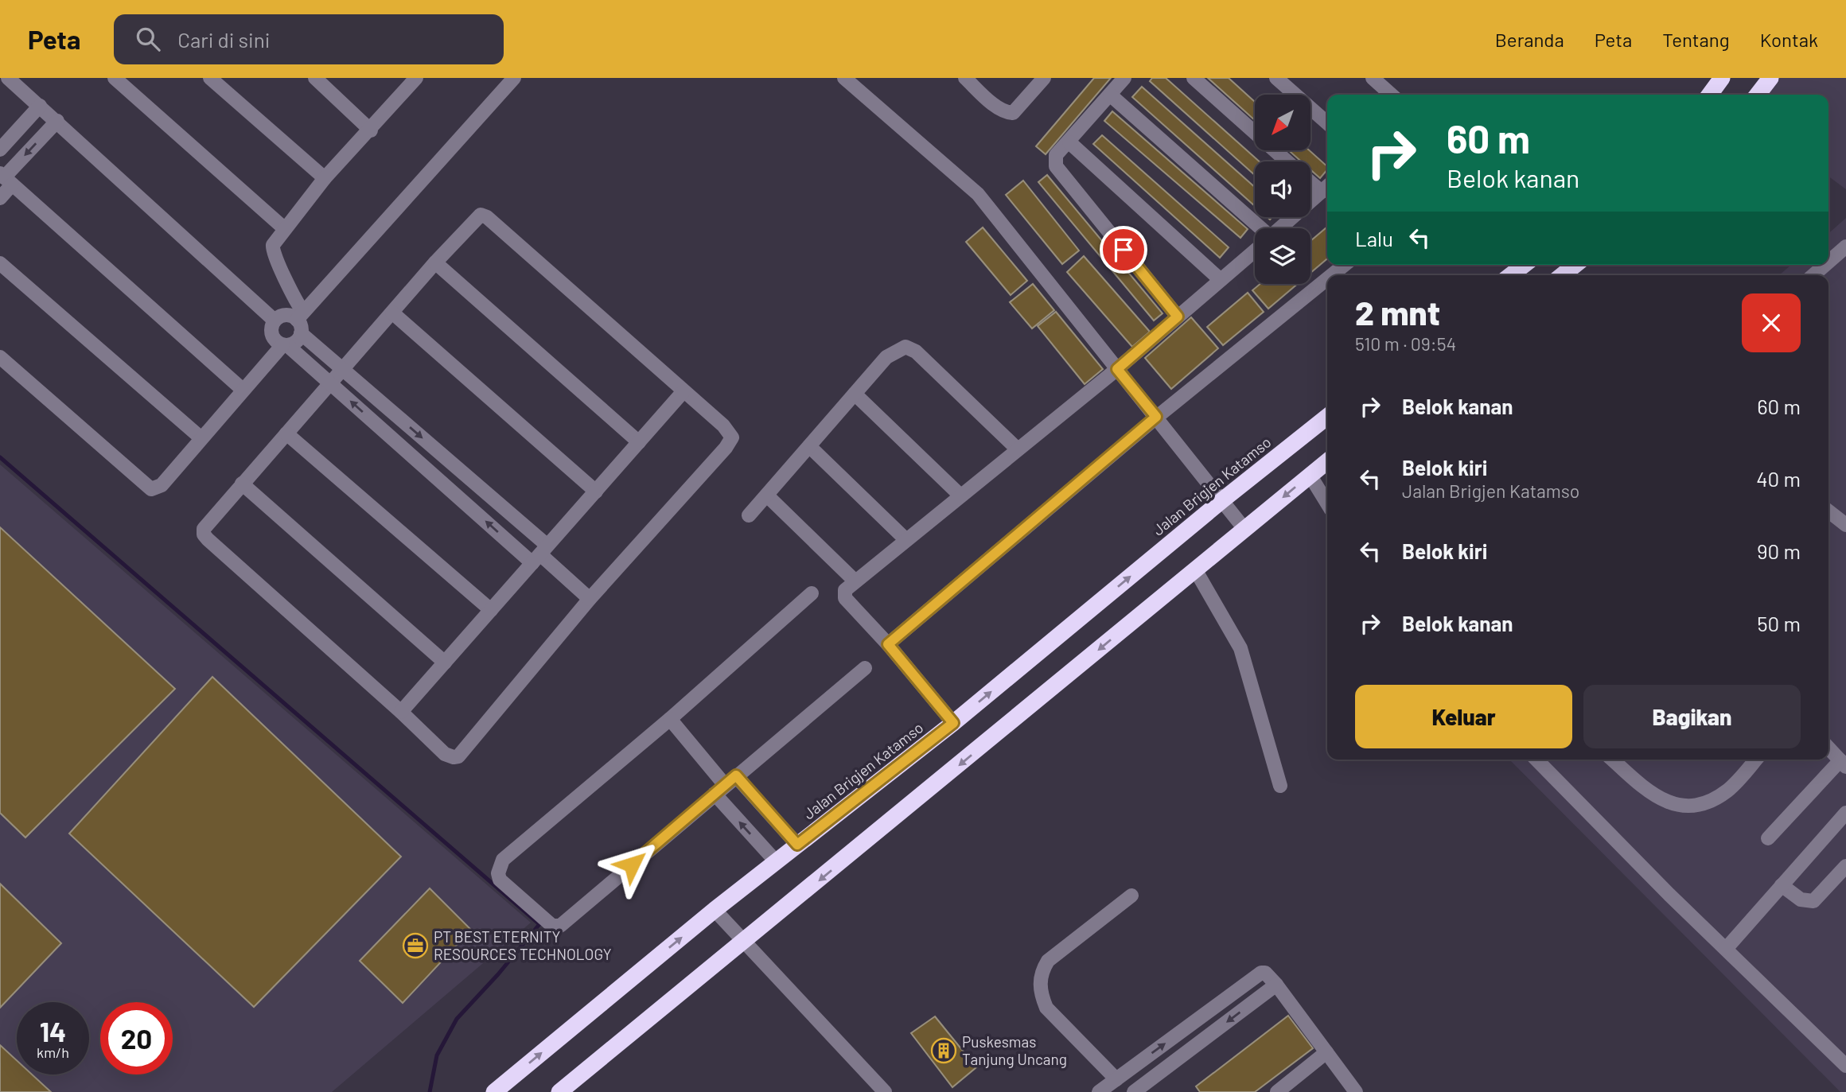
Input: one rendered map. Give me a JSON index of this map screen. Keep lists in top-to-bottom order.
{
  "streets": {
    "highway": ["Jalan Brigjen Katamso"]
  },
  "places": {
    "office": ["PT BEST ETERNITY RESOURCES TECHNOLOGY"],
    "building": ["Puskesmas Tanjung Uncang"]
  },
  "north": "bottom left",
  "page": {
    "header": "Peta",
    "search": "Cari di sini",
    "nav": [
      "Beranda",
      "Peta",
      "Tentang",
      "Kontak"
    ],
    "turn": ["60 m", "Belok kanan"],
    "then": "Lalu",
    "heading": ["2 mnt", "510 m · 09:54"],
    "list": [
      {
        "name": "Belok kanan",
        "value": "60 m"
      },
      {
        "name": "Belok kiri",
        "note": "Jalan Brigjen Katamso",
        "value": "40 m"
      },
      {
        "name": "Belok kiri",
        "value": "90 m"
      },
      {
        "name": "Belok kanan",
        "value": "50 m"
      }
    ],
    "buttons": ["Keluar", "Bagikan"],
    "speed": "14 km/h",
    "limit": "20"
  }
}
